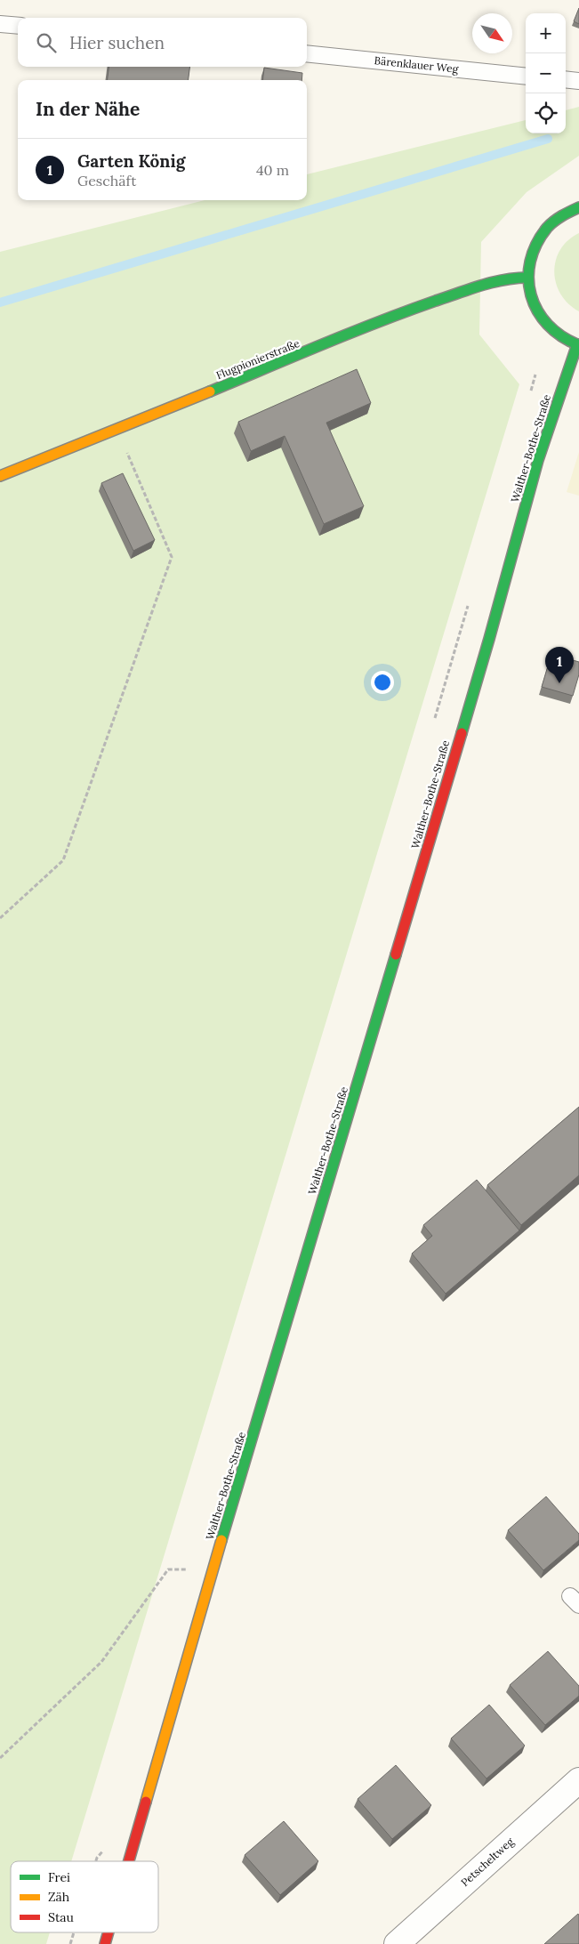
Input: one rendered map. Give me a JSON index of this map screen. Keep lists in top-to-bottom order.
{
  "streets": {
    "street": ["Flugpionierstraße", "Walther-Bothe-Straße", "Petscheltweg"],
    "lane": ["Bärenklauer Weg"]
  },
  "legend": ["Frei", "Zäh", "Stau"],
  "north": "bottom right",
  "page": {
    "map_buttons": ["+", "−"],
    "search": "Hier suchen",
    "heading": "In der Nähe",
    "list": [
      {
        "mark": "1",
        "name": "Garten König",
        "note": "Geschäft",
        "value": "40 m"
      }
    ],
    "pins": "1"
  }
}
